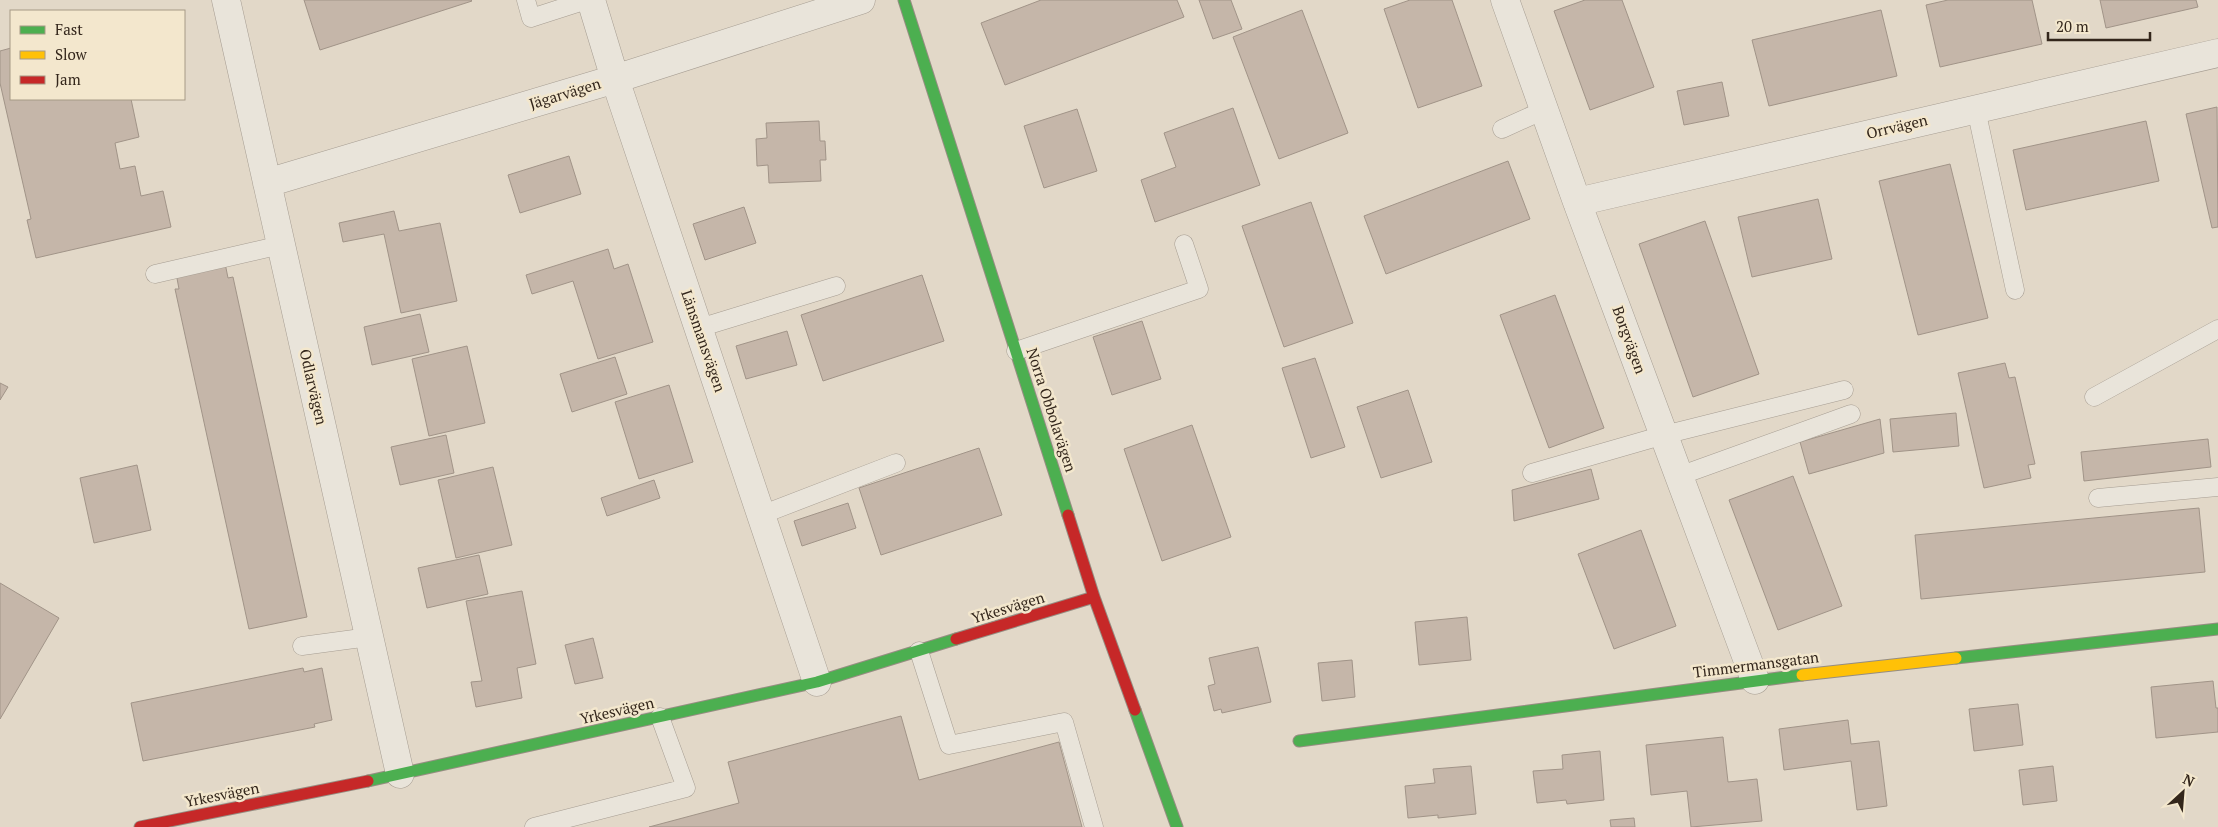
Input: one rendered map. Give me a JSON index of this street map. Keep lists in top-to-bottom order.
{
  "streets": {
    "street": [
      "Jägarvägen",
      "Orrvägen",
      "Borgvägen",
      "Länsmansvägen",
      "Odlarvägen",
      "Norra Obbolavägen",
      "Yrkesvägen",
      "Timmermansgatan"
    ]
  },
  "crossings": [
    ["Jägarvägen", "Länsmansvägen"],
    ["Jägarvägen", "Odlarvägen"],
    ["Orrvägen", "Borgvägen"],
    ["Borgvägen", "Timmermansgatan"],
    ["Länsmansvägen", "Yrkesvägen"],
    ["Odlarvägen", "Yrkesvägen"],
    ["Norra Obbolavägen", "Yrkesvägen"]
  ],
  "legend": ["Fast", "Slow", "Jam"],
  "scale_bar": "20 m",
  "north": "top right"
}
